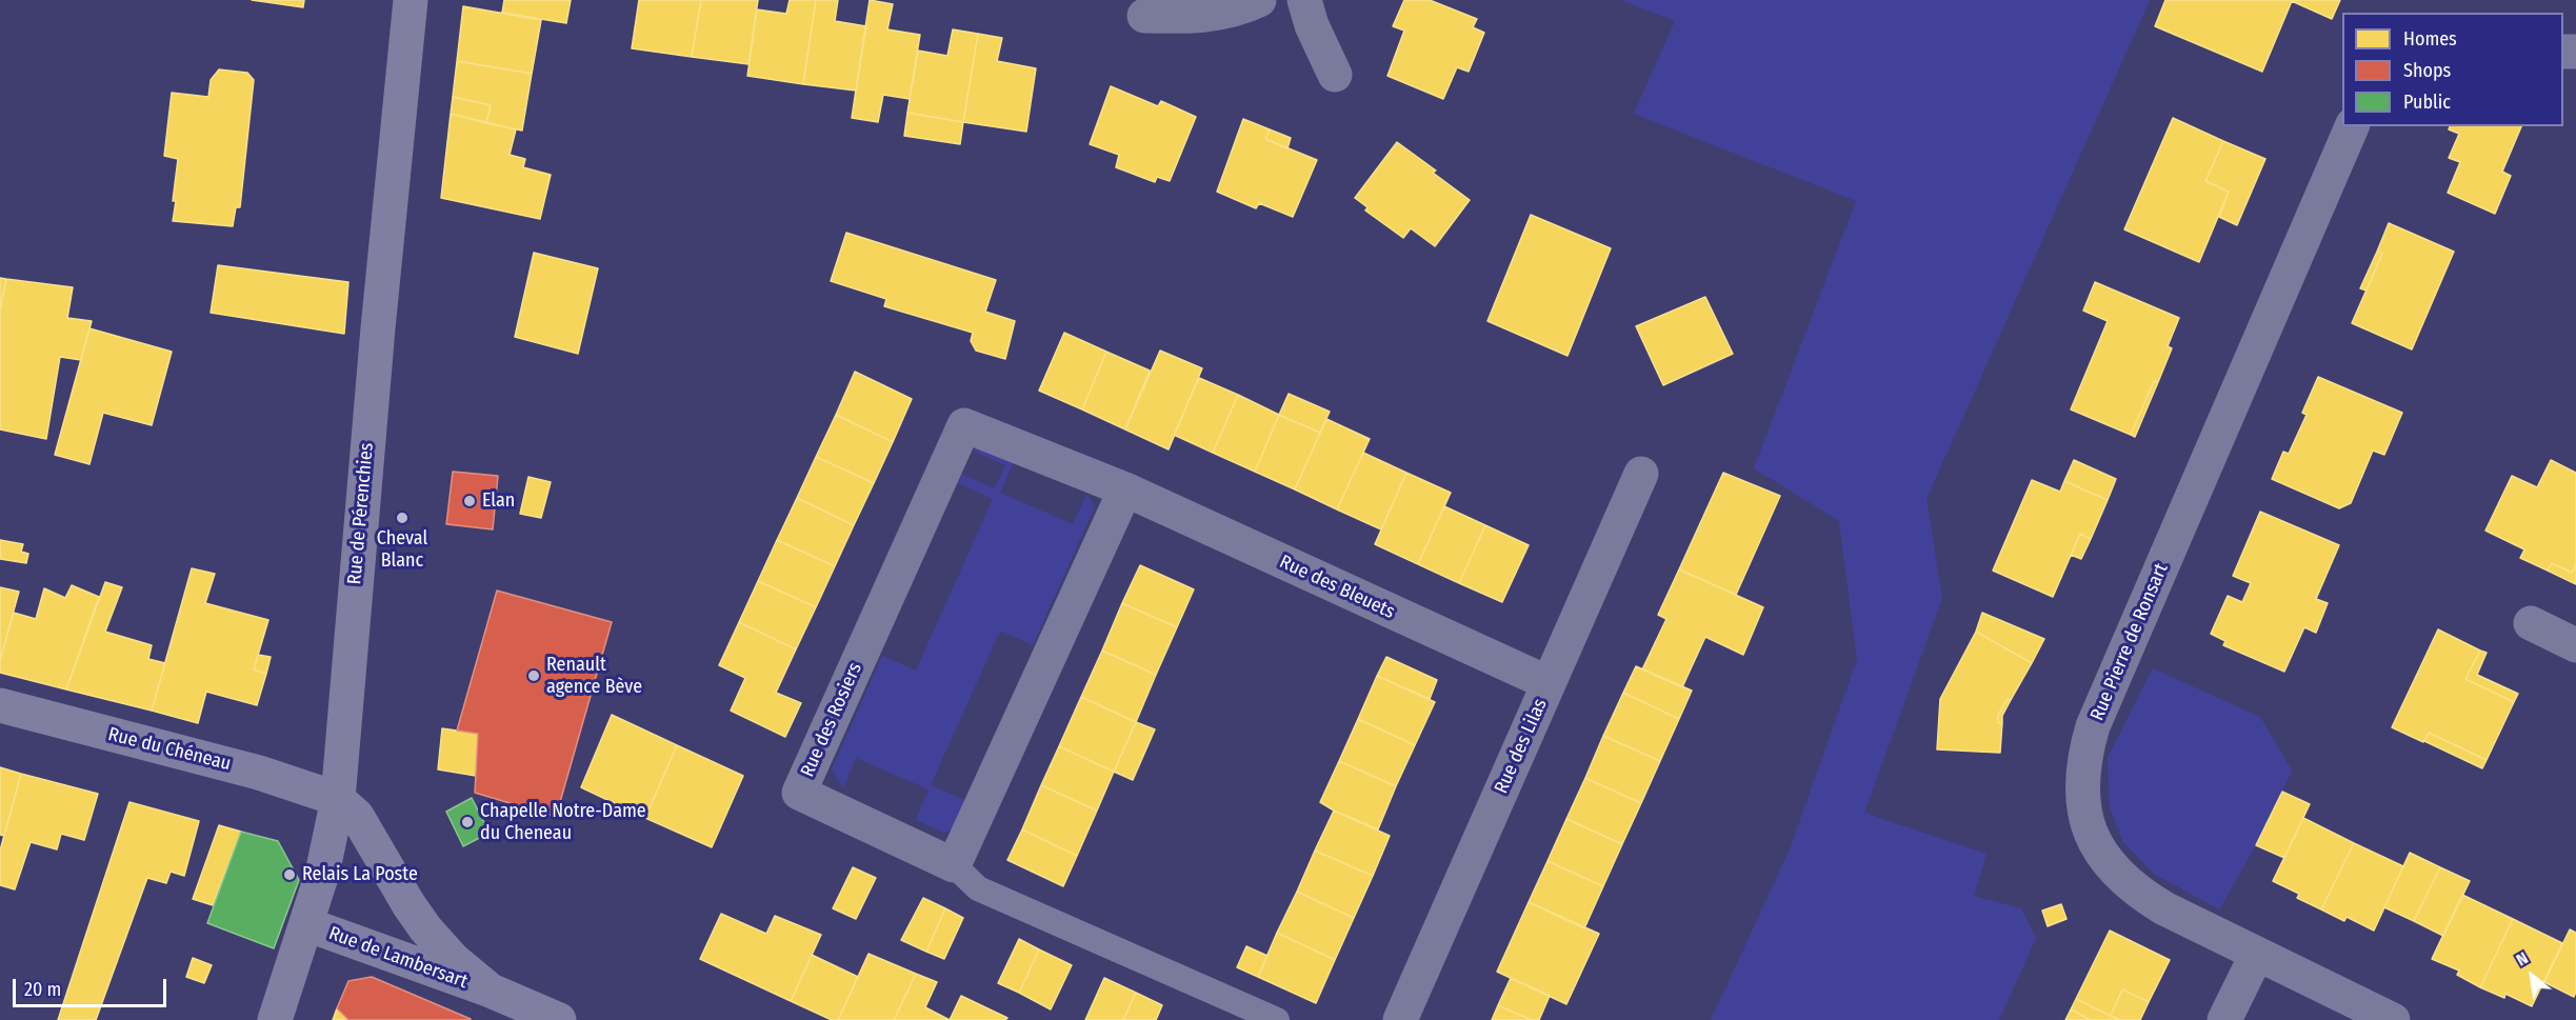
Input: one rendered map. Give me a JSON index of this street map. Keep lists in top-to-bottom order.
{
  "streets": {
    "main road": ["Rue de Pérenchies", "Rue du Chéneau", "Rue de Lambersart"],
    "street": [
      "Rue des Bleuets",
      "Rue Pierre de Ronsart",
      "Rue des Rosiers",
      "Rue des Lilas"
    ]
  },
  "crossings": [
    ["Rue de Pérenchies", "Rue du Chéneau"],
    ["Rue de Pérenchies", "Rue de Lambersart"],
    ["Rue des Bleuets", "Rue des Rosiers"],
    ["Rue des Bleuets", "Rue des Lilas"],
    ["Rue du Chéneau", "Rue de Lambersart"]
  ],
  "places": [
    "Elan",
    "Cheval Blanc",
    "Renault agence Bève",
    "Chapelle Notre-Dame du Cheneau",
    "Relais La Poste"
  ],
  "legend": ["Homes", "Shops", "Public"],
  "scale_bar": "20 m",
  "north": "top left"
}
